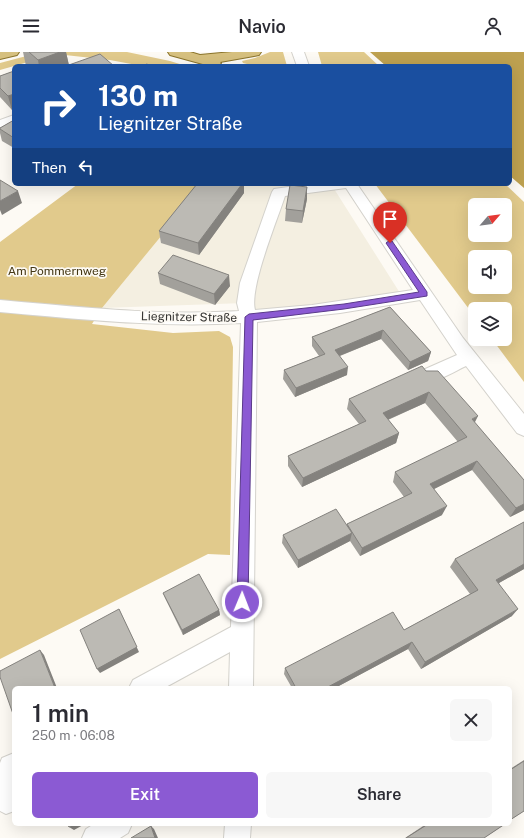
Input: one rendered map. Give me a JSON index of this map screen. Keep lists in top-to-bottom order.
{
  "streets": {
    "street": ["Liegnitzer Straße"]
  },
  "parks": ["Am Pommernweg"],
  "north": "top right",
  "page": {
    "header": "Navio",
    "turn": ["130 m", "Liegnitzer Straße"],
    "then": "Then",
    "heading": ["1 min", "250 m · 06:08"],
    "buttons": ["Exit", "Share"]
  }
}
